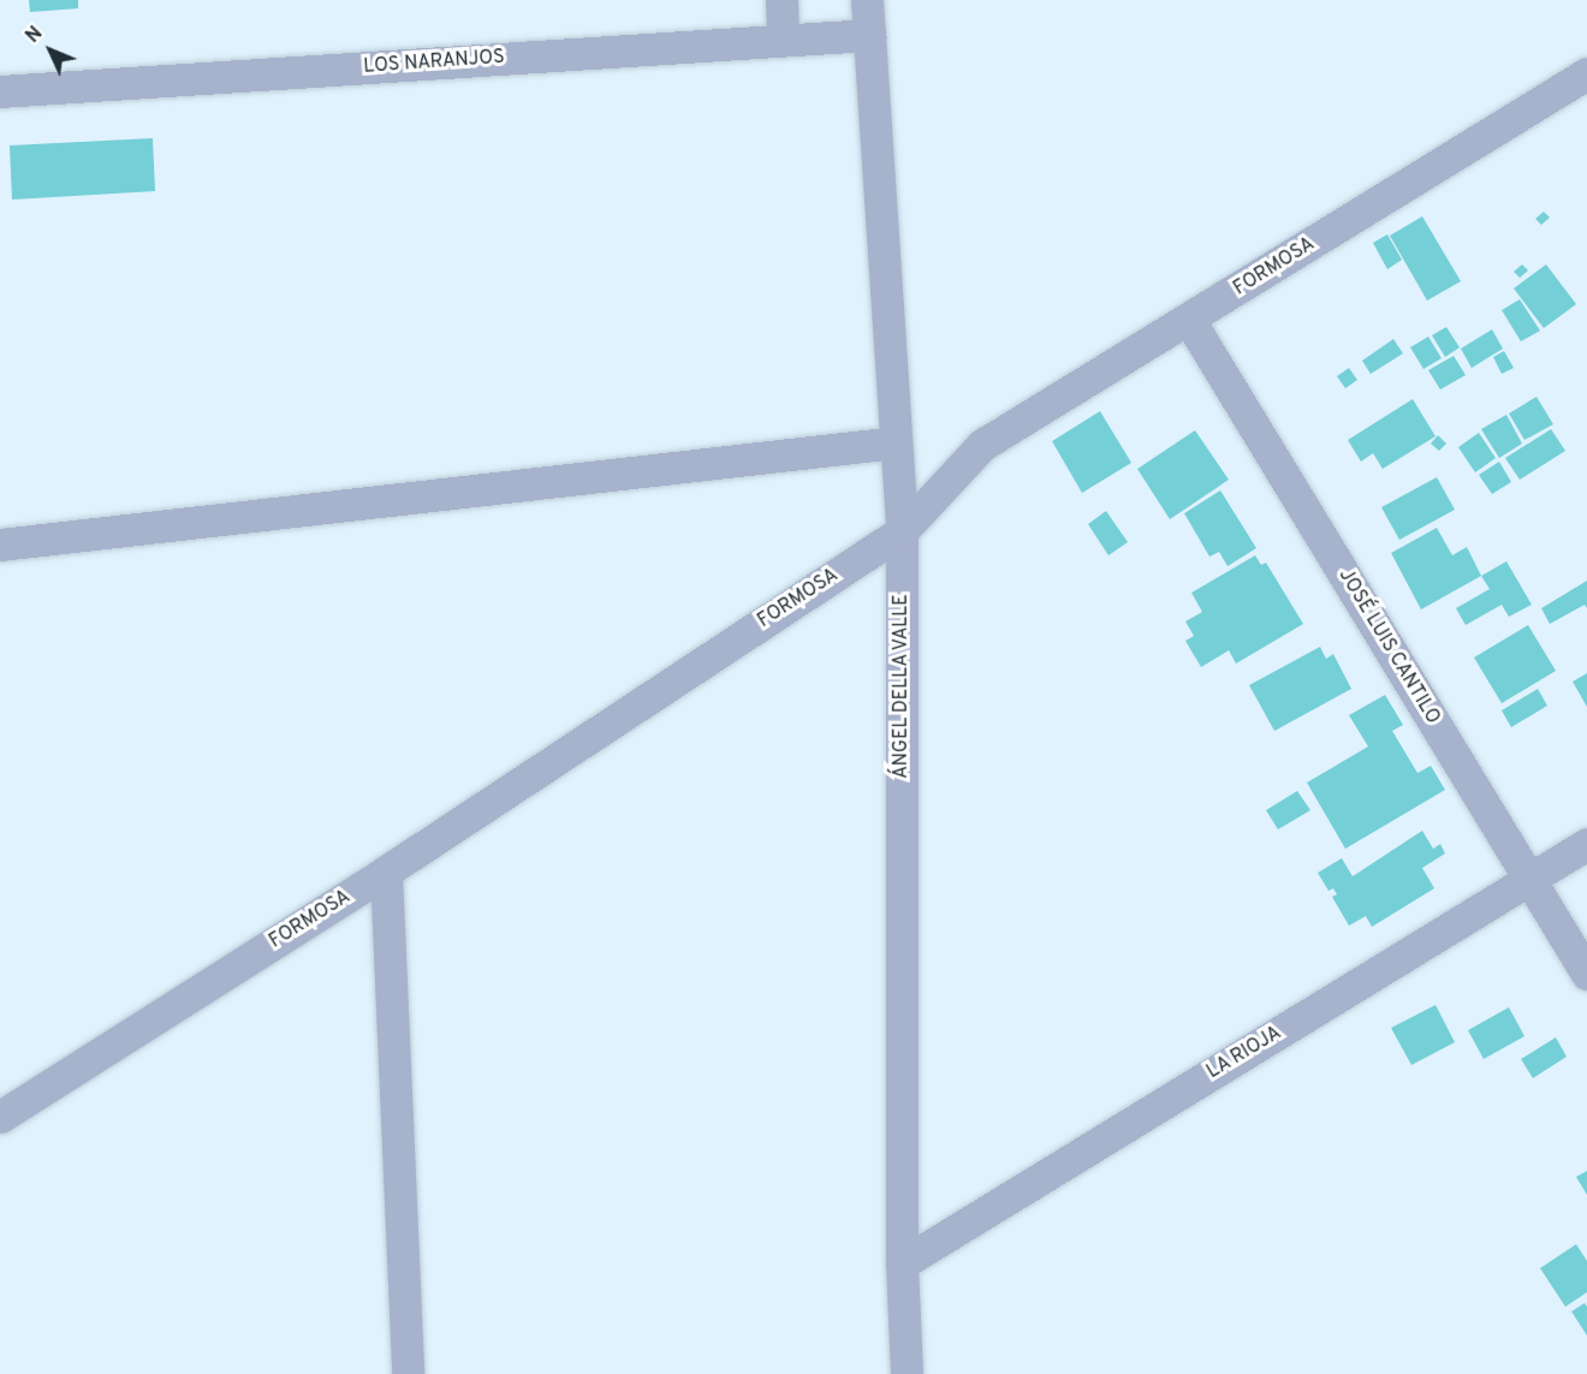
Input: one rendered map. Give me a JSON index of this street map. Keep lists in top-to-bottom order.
{
  "streets": {
    "street": [
      "LOS NARANJOS",
      "FORMOSA",
      "JOSÉ LUIS CANTILO",
      "ÁNGEL DELLA VALLE",
      "LA RIOJA"
    ]
  },
  "crossings": [
    ["LOS NARANJOS", "ÁNGEL DELLA VALLE"],
    ["FORMOSA", "JOSÉ LUIS CANTILO"],
    ["FORMOSA", "ÁNGEL DELLA VALLE"],
    ["JOSÉ LUIS CANTILO", "LA RIOJA"],
    ["ÁNGEL DELLA VALLE", "LA RIOJA"]
  ],
  "north": "top left"
}
